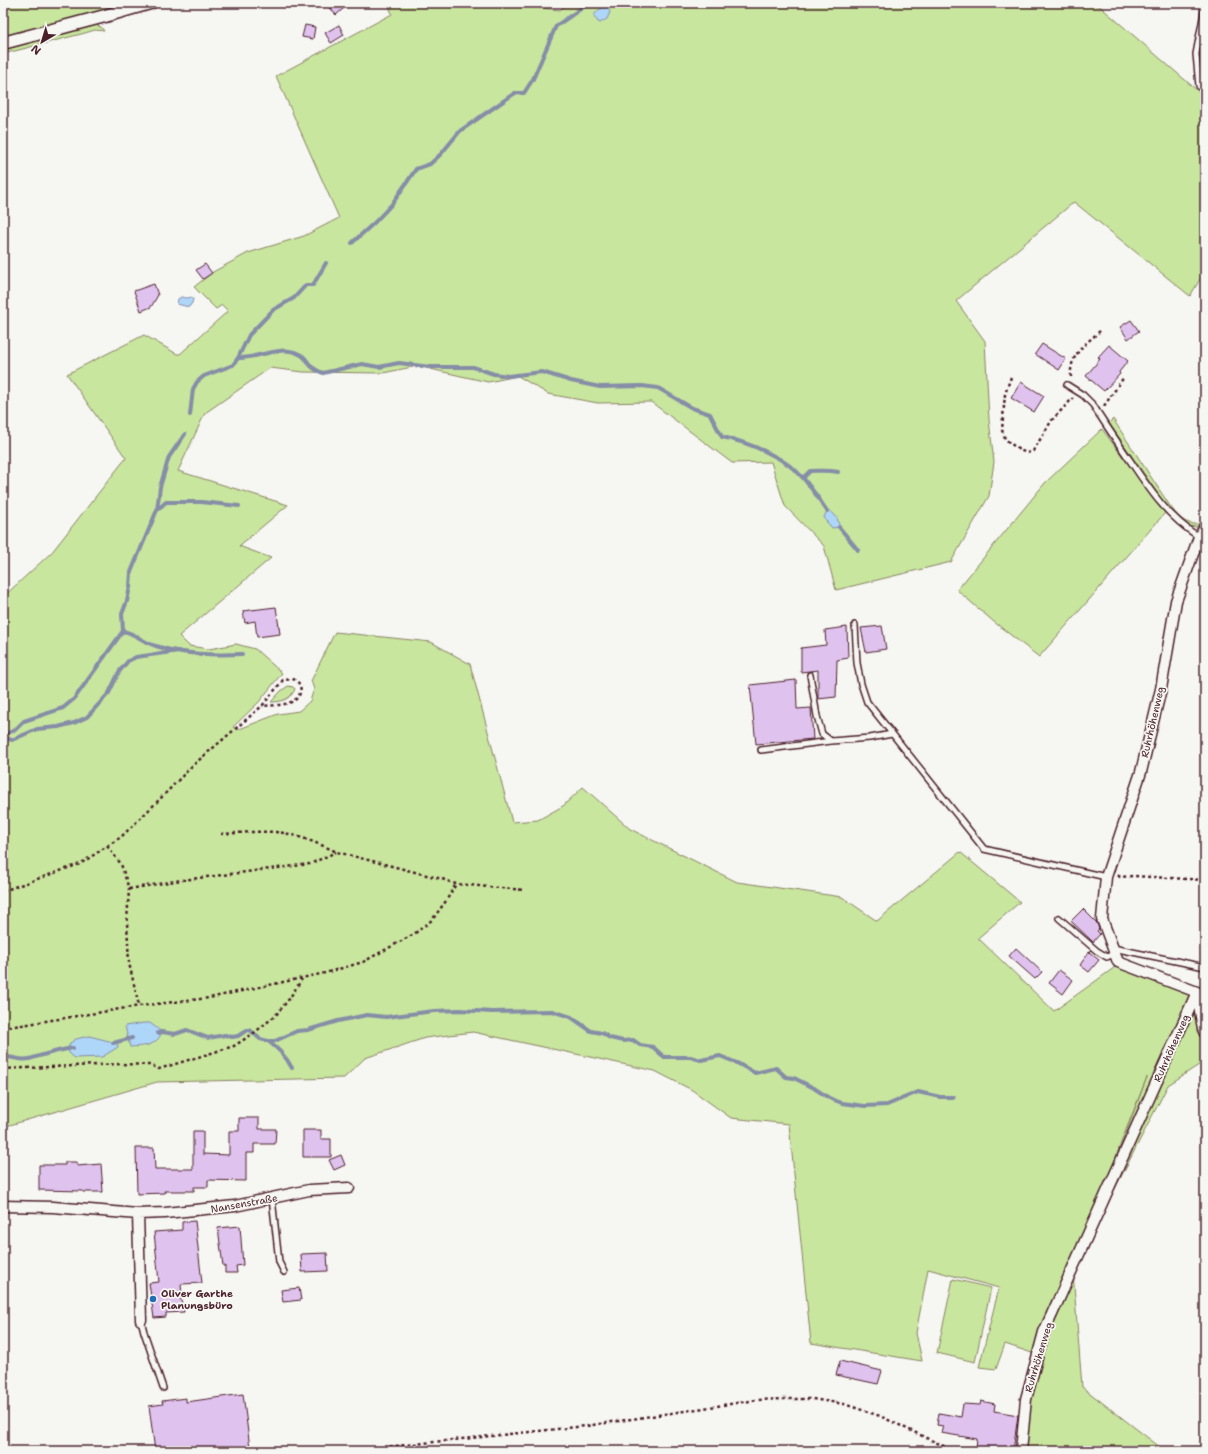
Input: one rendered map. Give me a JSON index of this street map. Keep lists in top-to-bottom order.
{
  "streets": {
    "street": ["Ruhrhöhenweg", "Nansenstraße"]
  },
  "places": ["Oliver Garthe Planungsbüro"],
  "north": "bottom left"
}
